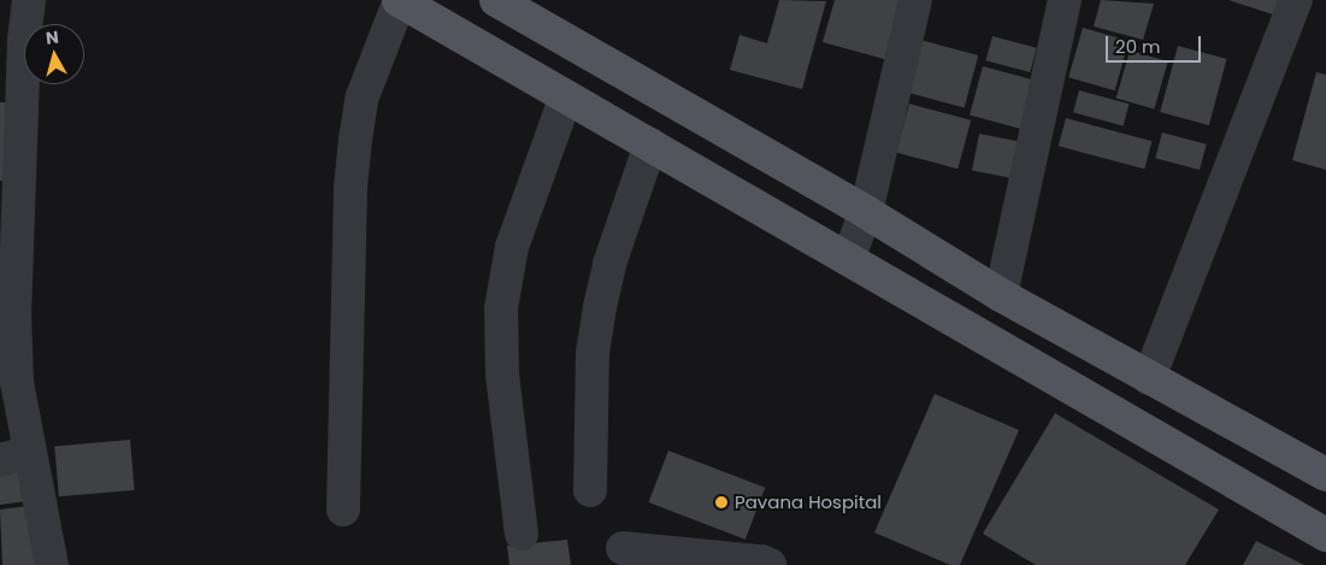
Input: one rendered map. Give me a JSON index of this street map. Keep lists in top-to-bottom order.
{
  "places": ["Pavana Hospital"],
  "scale_bar": "20 m",
  "north": "top"
}
